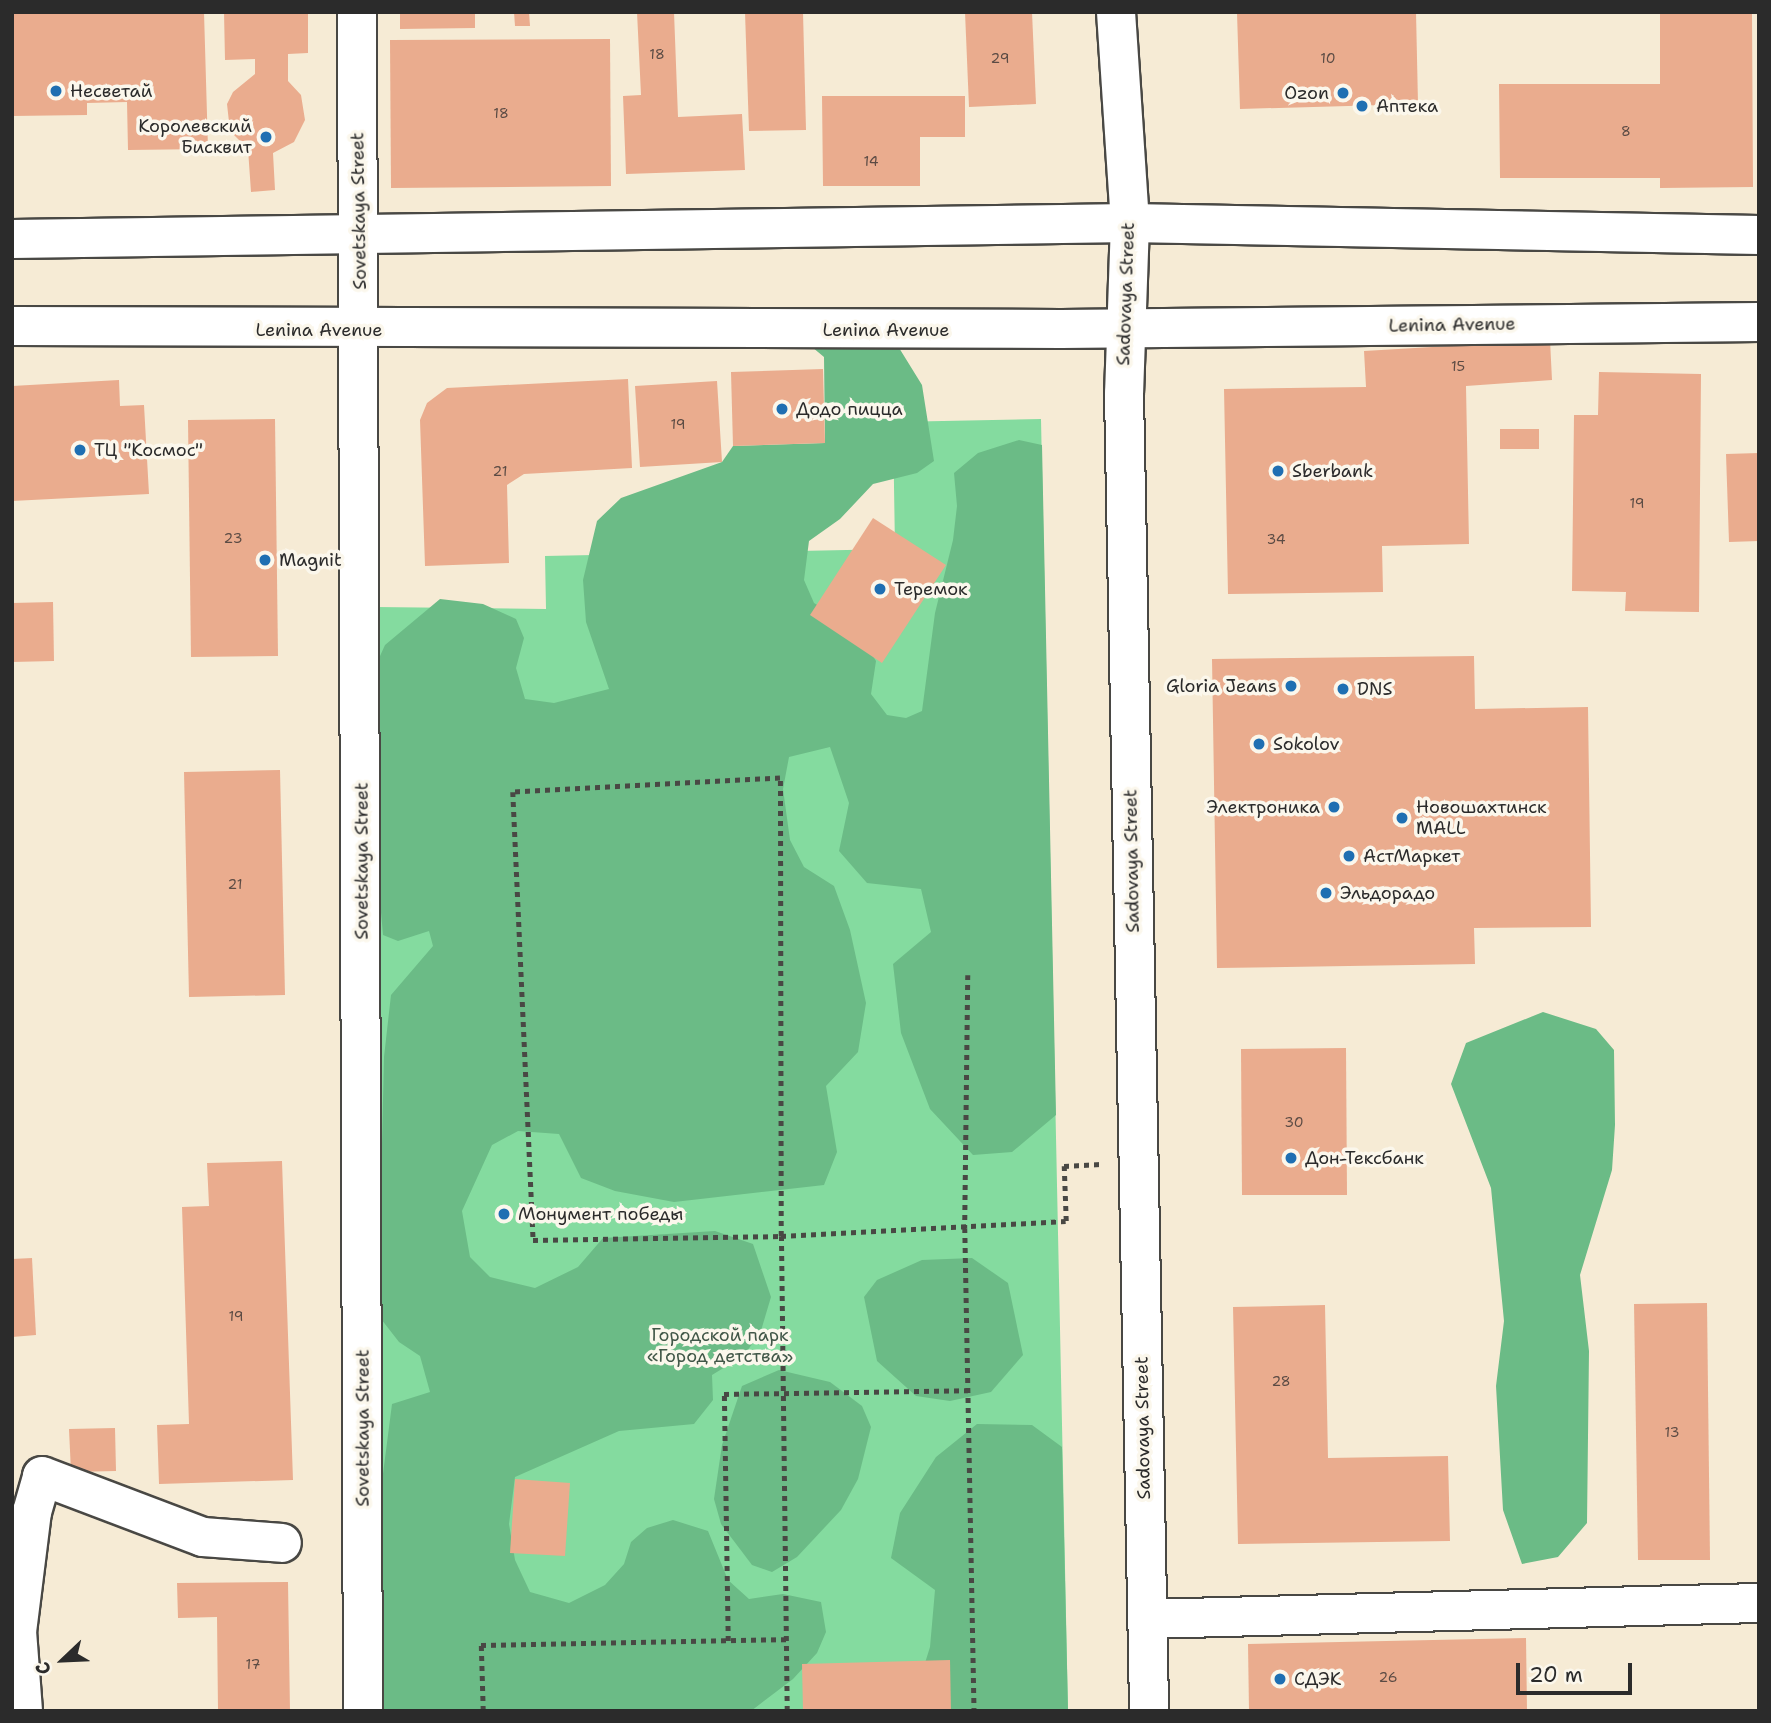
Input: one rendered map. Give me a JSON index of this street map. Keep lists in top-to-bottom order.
{
  "streets": {
    "street": ["Sovetskaya Street", "Sadovaya Street", "Lenina Avenue"]
  },
  "crossings": [
    ["Sovetskaya Street", "Lenina Avenue"],
    ["Sadovaya Street", "Lenina Avenue"]
  ],
  "parks": ["Городской парк «Город детства»"],
  "places": [
    "Несветай",
    "Ozon",
    "Аптека",
    "Королевский Бисквит",
    "Додо пицца",
    "ТЦ \"Космос\"",
    "Sberbank",
    "Magnit",
    "Теремок",
    "Gloria Jeans",
    "DNS",
    "Sokolov",
    "Электроника",
    "Новошахтинск MALL",
    "АстМаркет",
    "Эльдорадо",
    "Дон-Тексбанк",
    "Монумент победы",
    "СДЭК"
  ],
  "house_numbers": [
    "18",
    "29",
    "10",
    "18",
    "8",
    "14",
    "15",
    "19",
    "21",
    "19",
    "23",
    "34",
    "21",
    "30",
    "19",
    "28",
    "13",
    "17",
    "26"
  ],
  "scale_bar": "20 m",
  "north": "bottom left"
}
